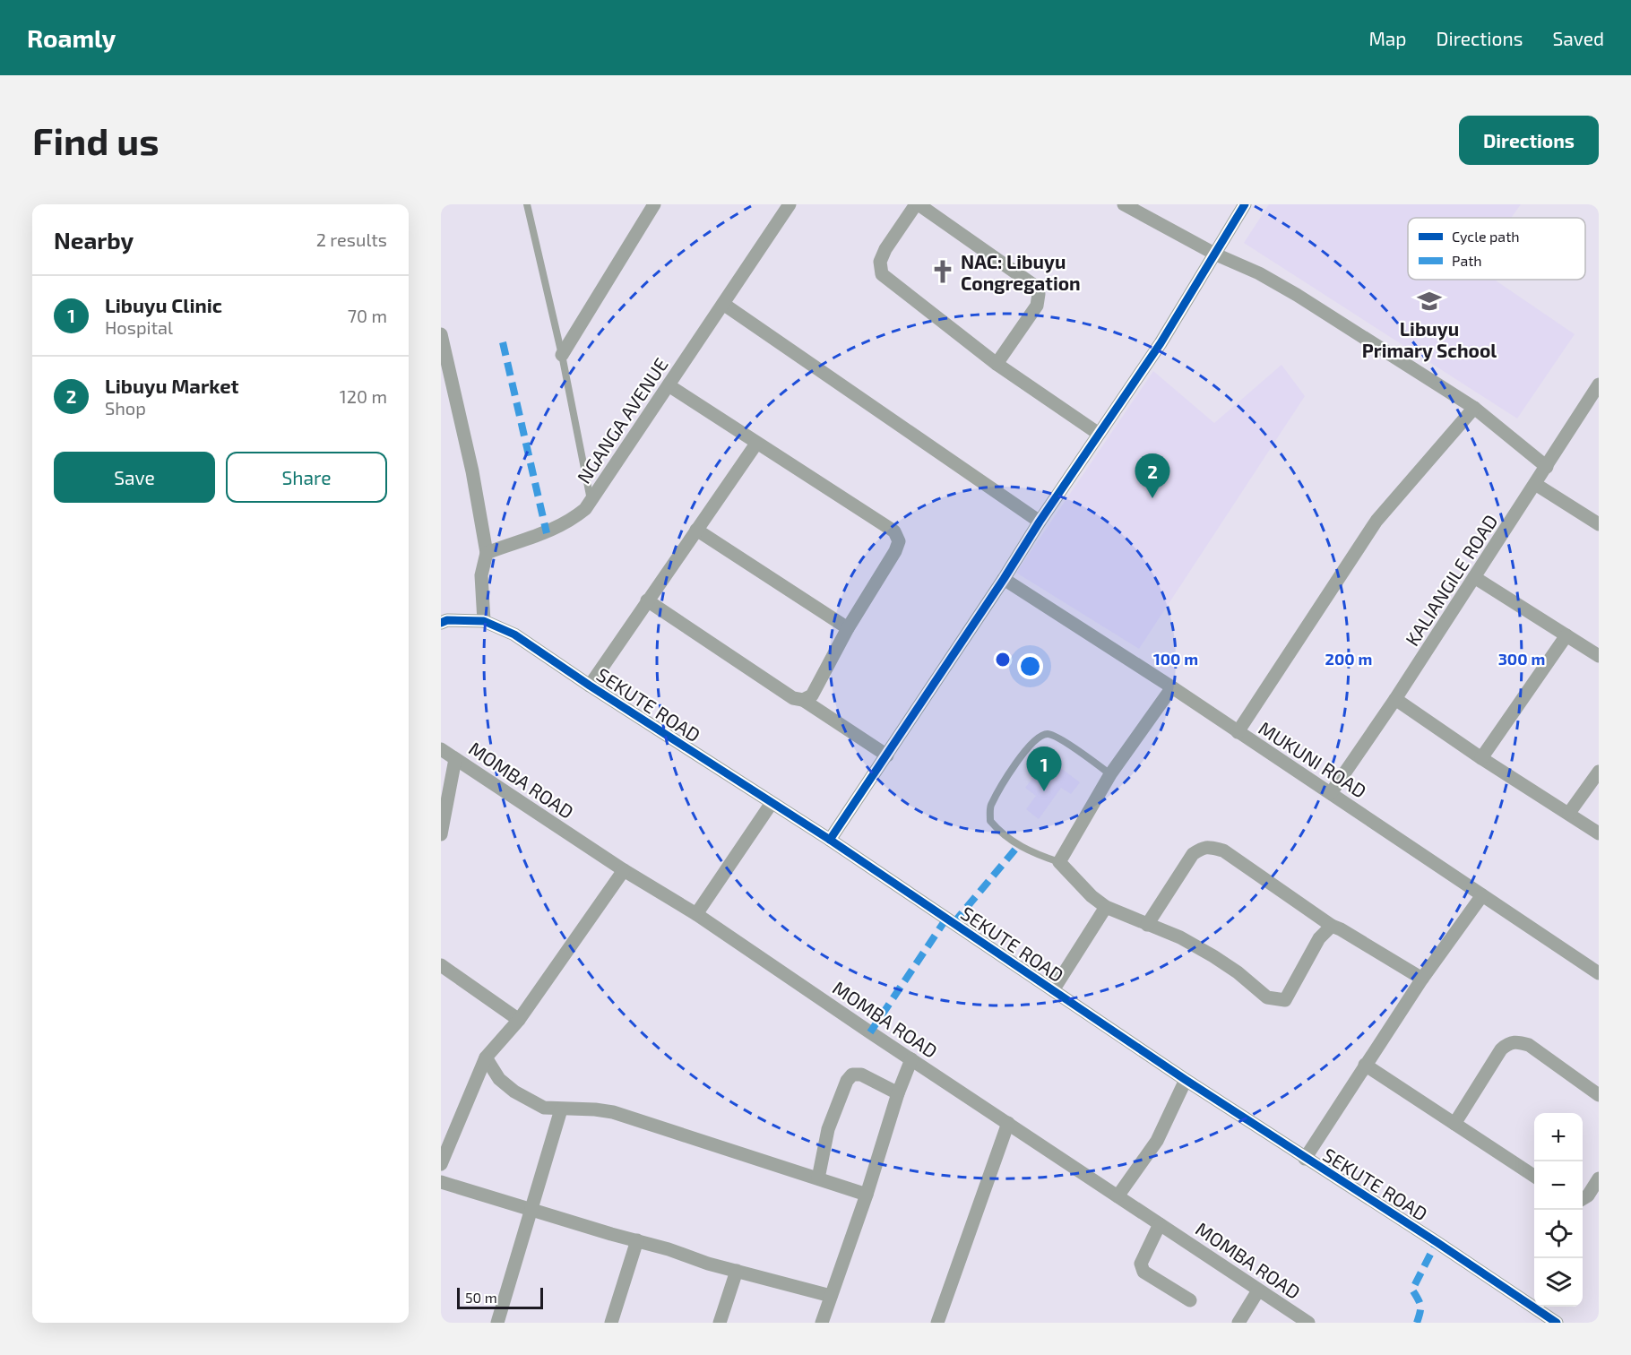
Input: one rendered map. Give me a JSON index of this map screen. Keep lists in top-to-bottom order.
{
  "streets": {
    "street": [
      "NGANGA AVENUE",
      "KALIANGILE ROAD",
      "SEKUTE ROAD",
      "MUKUNI ROAD",
      "MOMBA ROAD"
    ]
  },
  "crossings": [
    ["KALIANGILE ROAD", "MUKUNI ROAD"]
  ],
  "places": {
    "church": ["NAC: Libuyu Congregation"],
    "school or university": ["Libuyu Primary School"]
  },
  "legend": ["Cycle path", "Path"],
  "scale_bar": "50 m",
  "page": {
    "header": "Roamly",
    "nav": ["Map", "Directions", "Saved"],
    "buttons": [
      "Directions",
      ["Save", "Share"]
    ],
    "title": "Find us",
    "heading": ["Nearby", "2 results"],
    "list": [
      {
        "mark": "1",
        "name": "Libuyu Clinic",
        "note": "Hospital",
        "value": "70 m"
      },
      {
        "mark": "2",
        "name": "Libuyu Market",
        "note": "Shop",
        "value": "120 m"
      }
    ],
    "pins": ["2", "1"],
    "map_buttons": ["+", "−"],
    "scale": "50 m"
  },
  "rings": ["100 m", "200 m", "300 m"]
}
